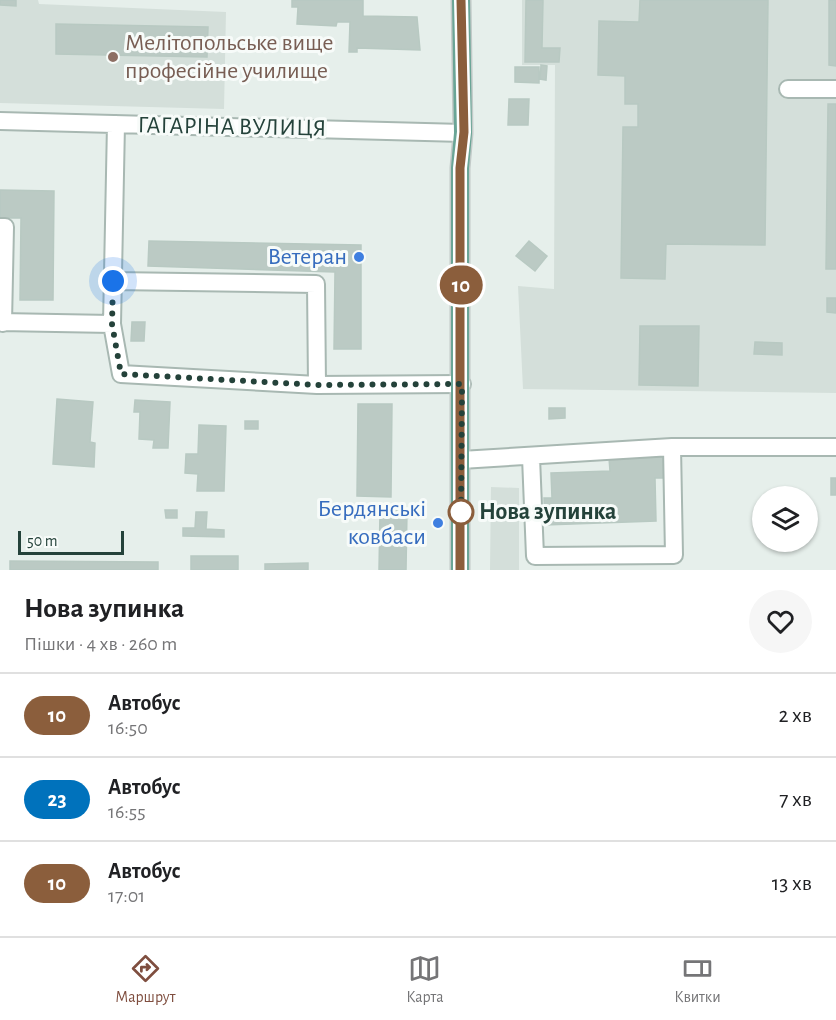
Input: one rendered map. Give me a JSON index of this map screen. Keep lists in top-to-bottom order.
{
  "streets": {
    "street": ["ГАГАРІНА ВУЛИЦЯ"]
  },
  "places": [
    "Мелітопольське вище професійне училище",
    "Ветеран",
    "Нова зупинка",
    "Бердянські ковбаси"
  ],
  "lines": ["bus line 10"],
  "scale_bar": "50 m",
  "page": {
    "on_map": "10",
    "scale": "50 m",
    "heading": ["Нова зупинка", "Пішки · 4 хв · 260 m"],
    "list": [
      {
        "mark": "10",
        "name": "Автобус",
        "note": "16:50",
        "value": "2 хв"
      },
      {
        "mark": "23",
        "name": "Автобус",
        "note": "16:55",
        "value": "7 хв"
      },
      {
        "mark": "10",
        "name": "Автобус",
        "note": "17:01",
        "value": "13 хв"
      }
    ],
    "tabs": ["Маршрут", "Карта", "Квитки"]
  }
}
